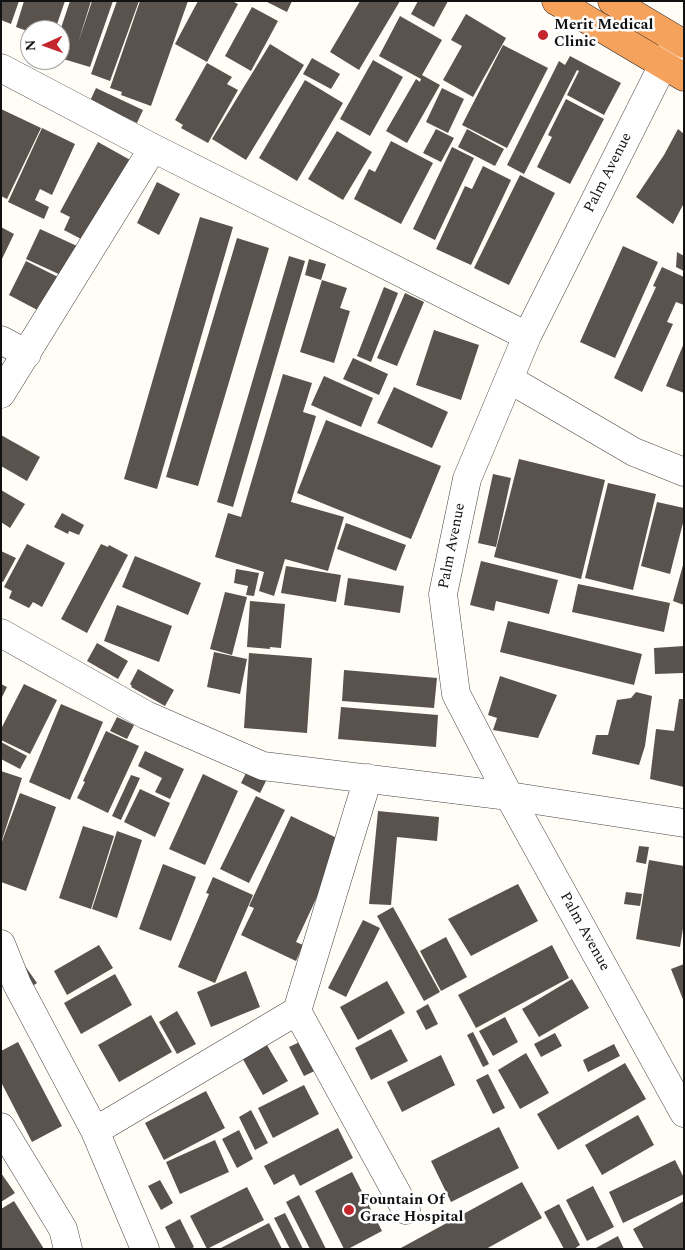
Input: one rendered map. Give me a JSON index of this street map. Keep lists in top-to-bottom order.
{
  "streets": {
    "street": ["Palm Avenue"]
  },
  "places": ["Merit Medical Clinic", "Fountain Of Grace Hospital"],
  "north": "left"
}
